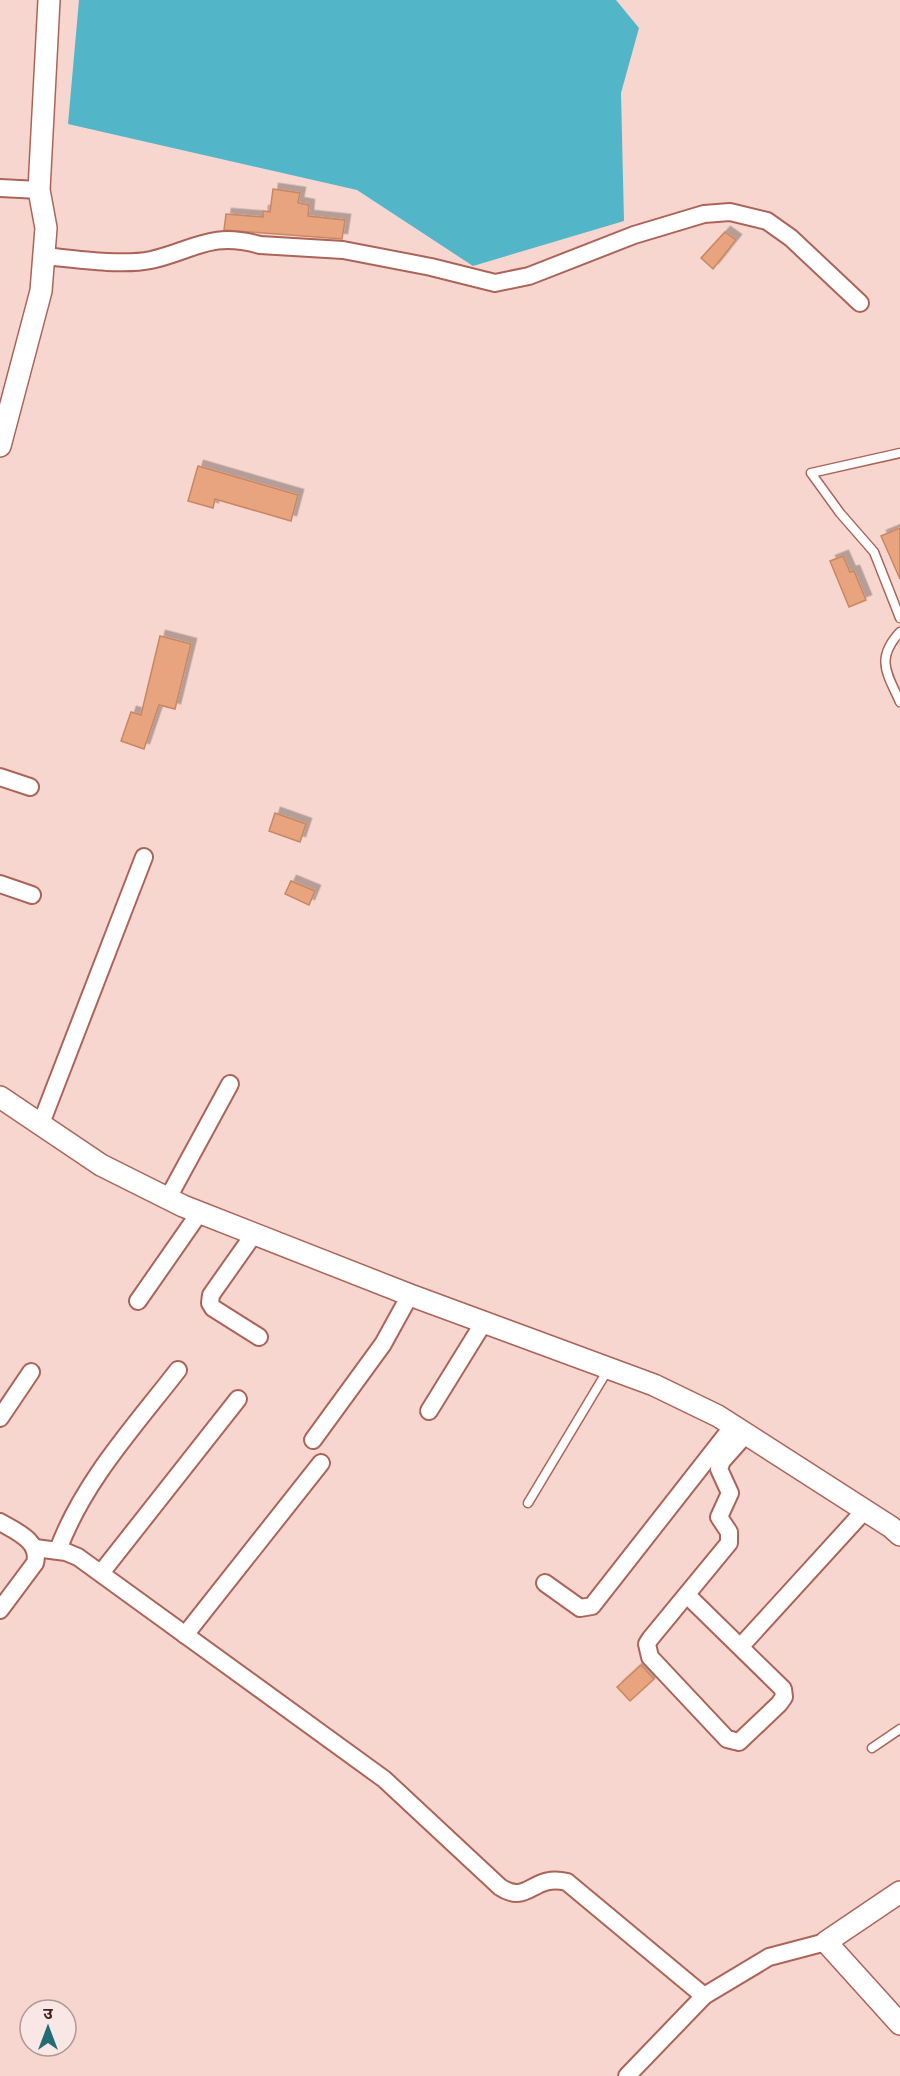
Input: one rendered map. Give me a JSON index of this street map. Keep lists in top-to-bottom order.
{
  "north": "top"
}
